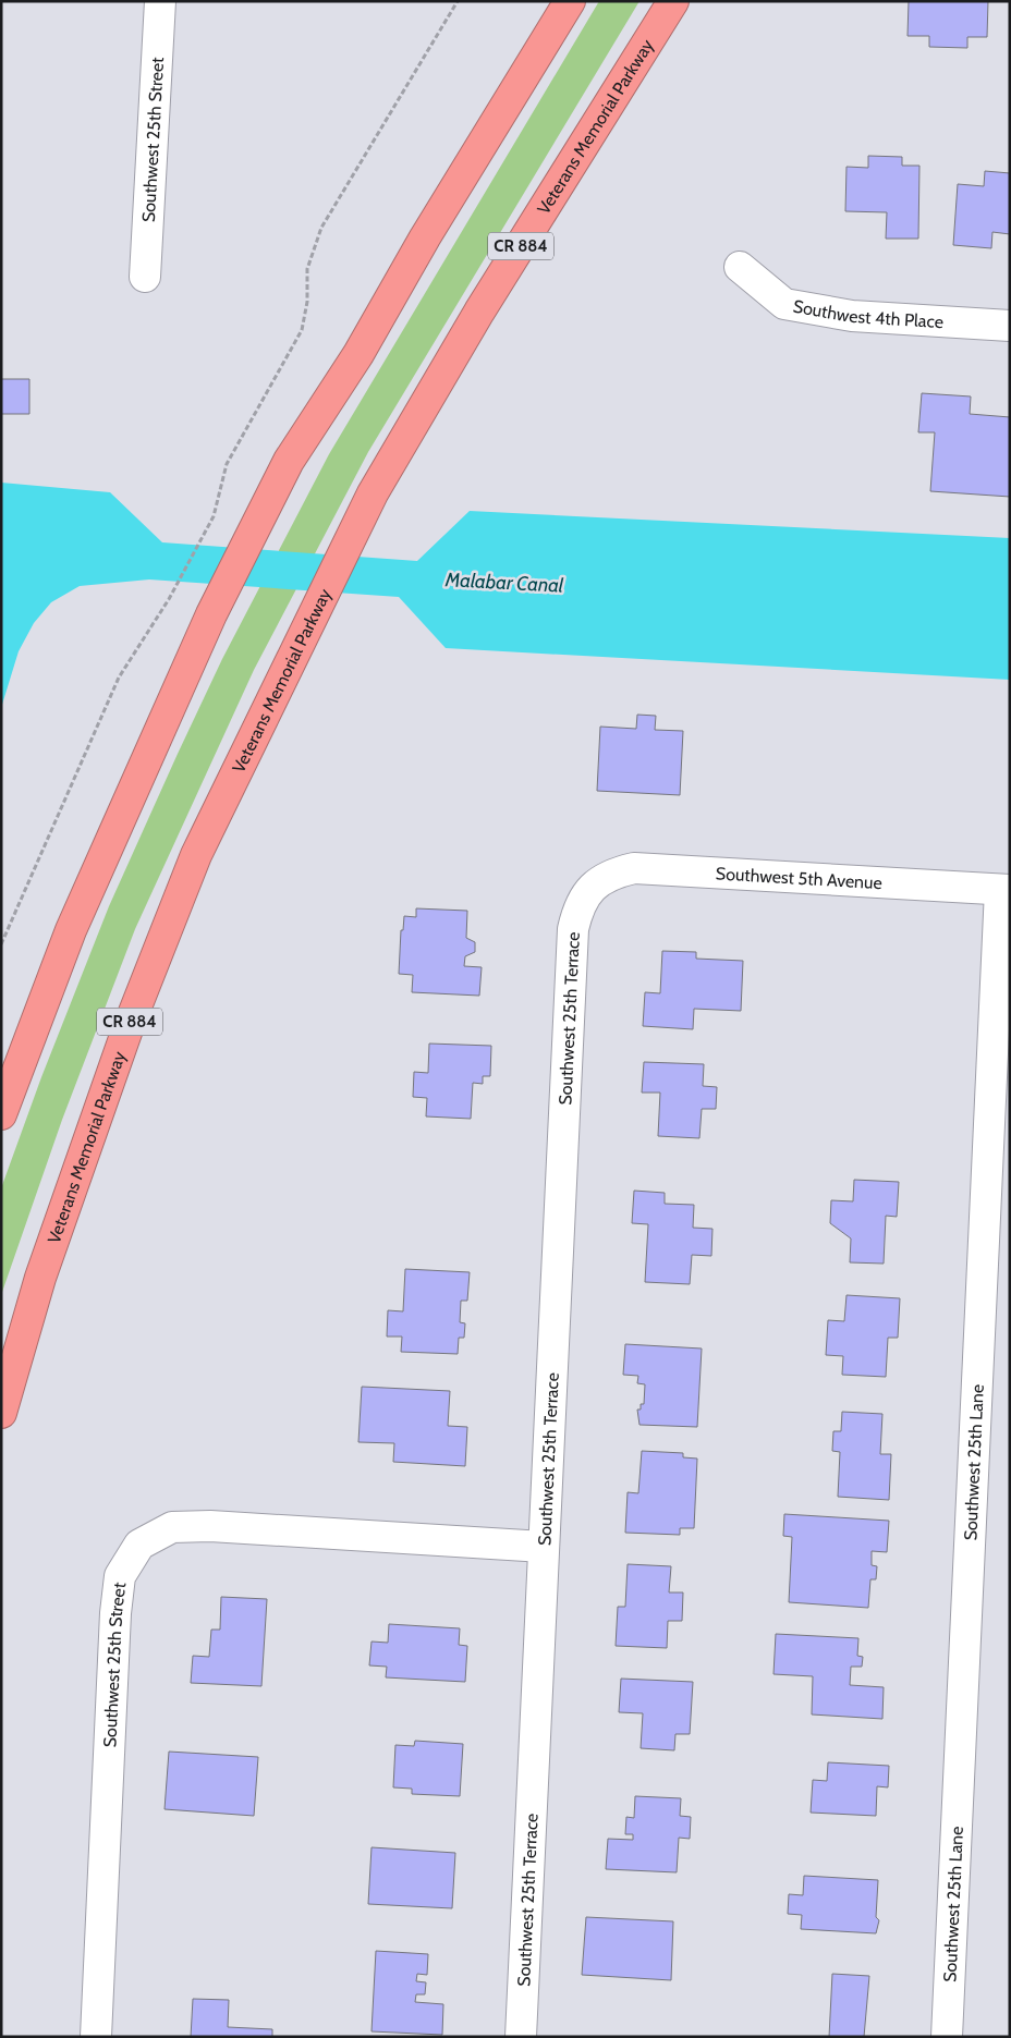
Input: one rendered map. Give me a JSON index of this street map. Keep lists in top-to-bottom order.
{
  "streets": {
    "highway": ["Veterans Memorial Parkway", "CR 884"],
    "street": [
      "Southwest 25th Street",
      "Southwest 4th Place",
      "Southwest 5th Avenue",
      "Southwest 25th Terrace",
      "Southwest 25th Lane"
    ]
  },
  "crossings": [
    ["Southwest 25th Street", "Southwest 25th Terrace"],
    ["Southwest 5th Avenue", "Southwest 25th Terrace"],
    ["Southwest 5th Avenue", "Southwest 25th Lane"]
  ],
  "water": ["Malabar Canal"]
}
